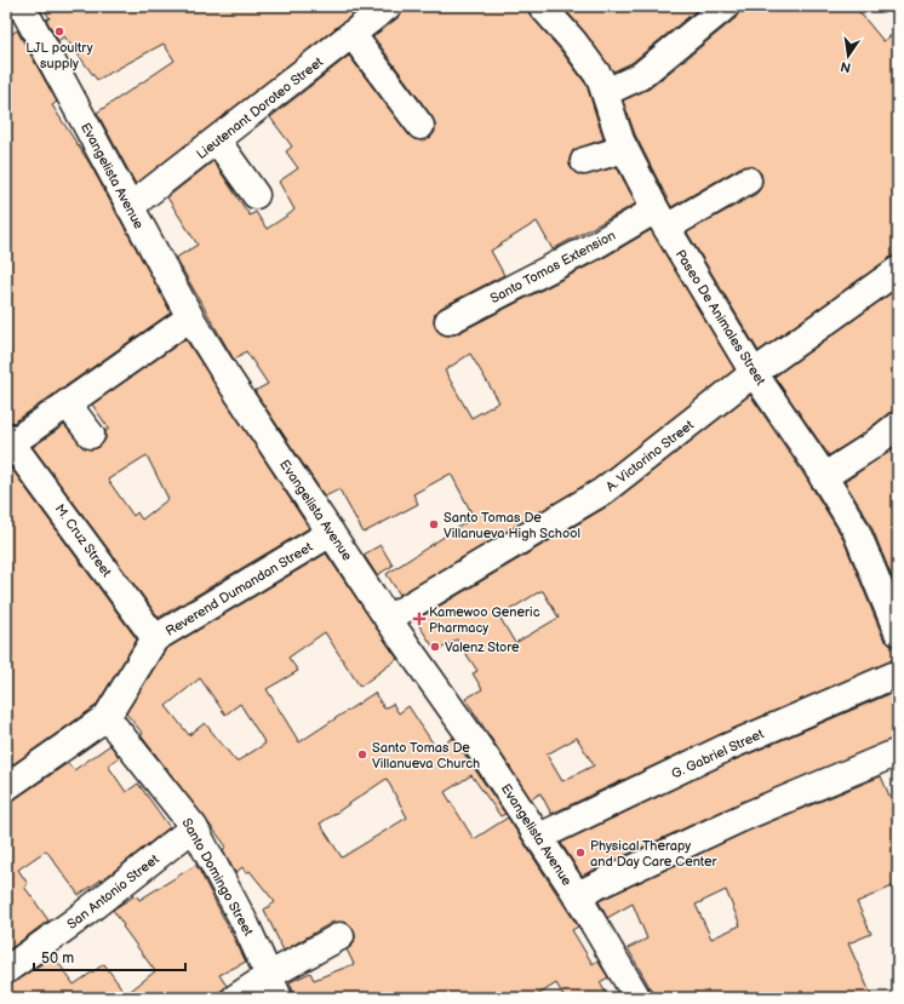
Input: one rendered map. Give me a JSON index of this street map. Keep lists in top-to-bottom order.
{
  "streets": {
    "street": [
      "Lieutenant Doroteo Street",
      "Evangelista Avenue",
      "Santo Tomas Extension",
      "Paseo De Animales Street",
      "A. Victorino Street",
      "M. Cruz Street",
      "Reverend Dumandan Street",
      "G. Gabriel Street",
      "Santo Domingo Street",
      "San Antonio Street"
    ]
  },
  "crossings": [
    ["Lieutenant Doroteo Street", "Evangelista Avenue"],
    ["Evangelista Avenue", "A. Victorino Street"],
    ["Evangelista Avenue", "M. Cruz Street"],
    ["Evangelista Avenue", "Reverend Dumandan Street"],
    ["Evangelista Avenue", "G. Gabriel Street"],
    ["Santo Tomas Extension", "Paseo De Animales Street"],
    ["Paseo De Animales Street", "A. Victorino Street"],
    ["M. Cruz Street", "Reverend Dumandan Street"],
    ["Reverend Dumandan Street", "Santo Domingo Street"],
    ["Santo Domingo Street", "San Antonio Street"]
  ],
  "places": {
    "other": [
      "LJL poultry supply",
      "Santo Tomas De Villanueva High School",
      "Valenz Store",
      "Santo Tomas De Villanueva Church",
      "Physical Therapy and Day Care Center"
    ],
    "health": ["Kamewoo Generic Pharmacy"]
  },
  "scale_bar": "50 m",
  "north": "bottom"
}
